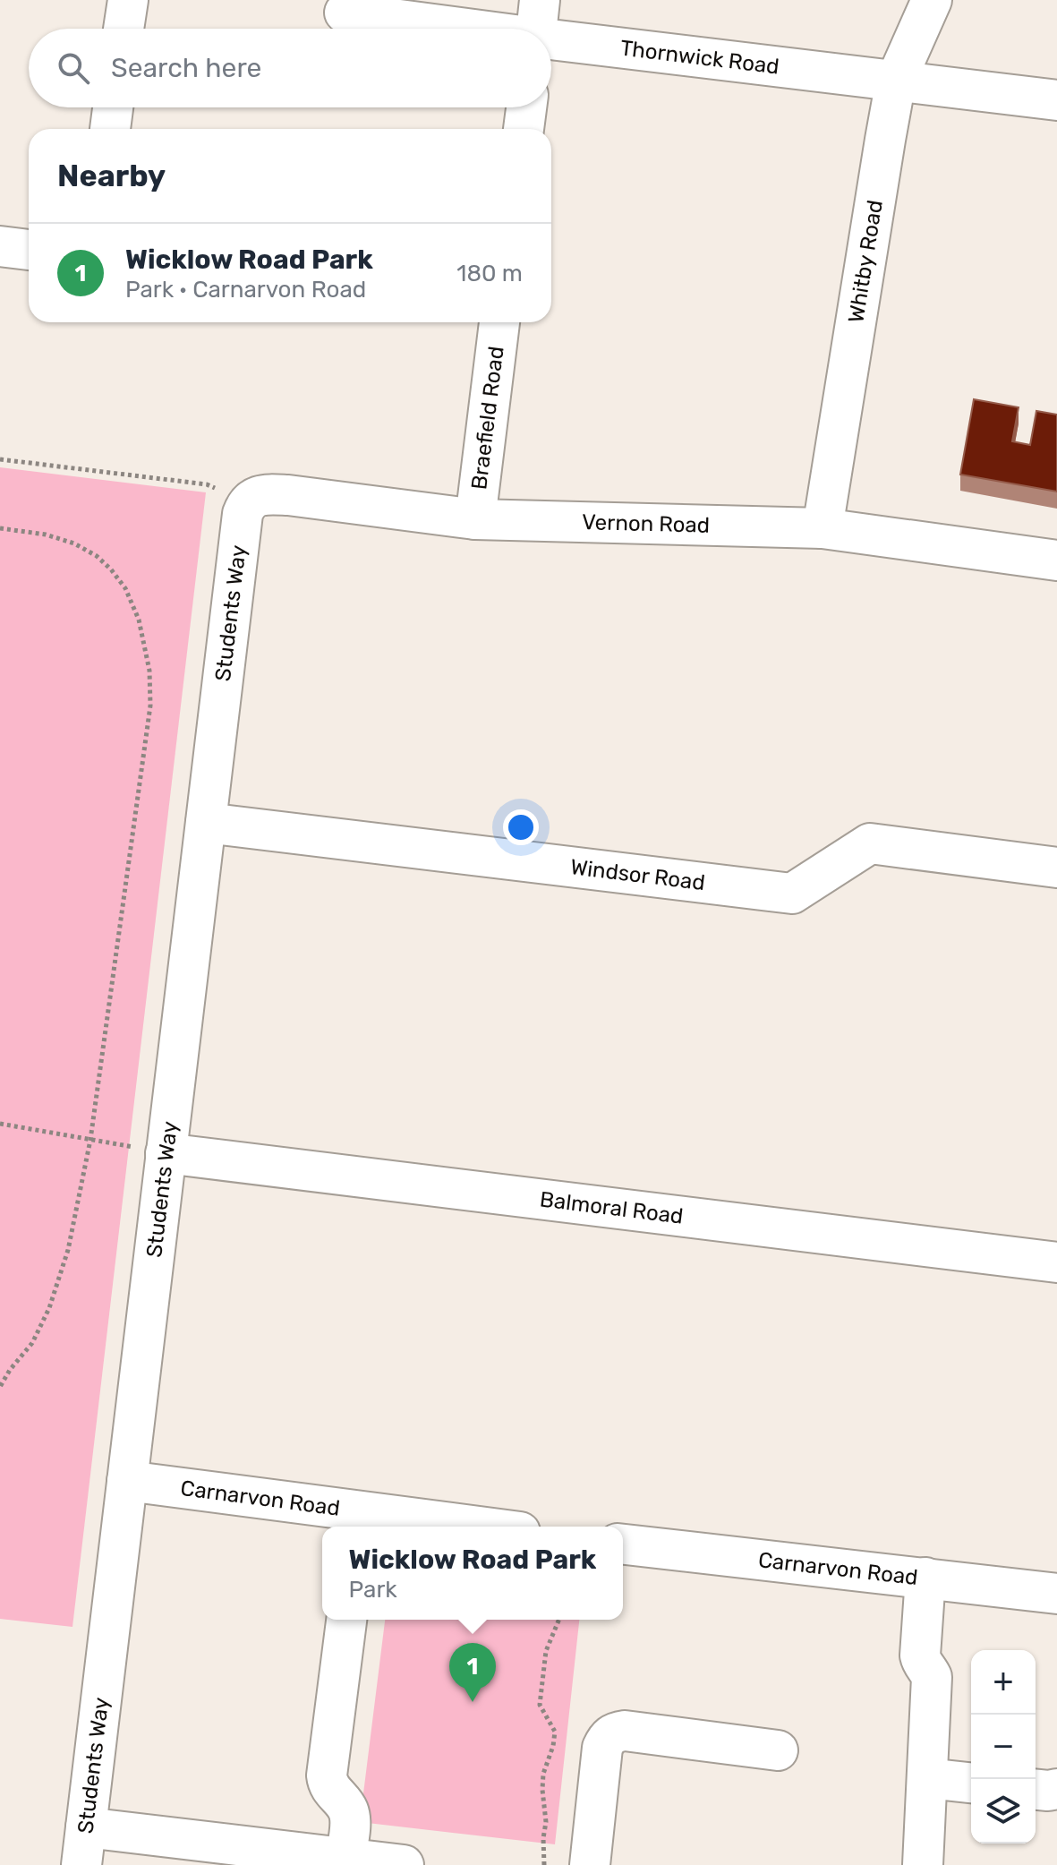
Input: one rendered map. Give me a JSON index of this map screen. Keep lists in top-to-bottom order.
{
  "streets": {
    "street": [
      "Thornwick Road",
      "Whitby Road",
      "Braefield Road",
      "Vernon Road",
      "Students Way",
      "Windsor Road",
      "Balmoral Road",
      "Carnarvon Road"
    ]
  },
  "crossings": [
    ["Thornwick Road", "Whitby Road"],
    ["Whitby Road", "Vernon Road"],
    ["Braefield Road", "Vernon Road"],
    ["Vernon Road", "Students Way"],
    ["Students Way", "Windsor Road"],
    ["Students Way", "Balmoral Road"],
    ["Students Way", "Carnarvon Road"]
  ],
  "page": {
    "search": "Search here",
    "heading": "Nearby",
    "list": [
      {
        "mark": "1",
        "name": "Wicklow Road Park",
        "note": "Park · Carnarvon Road",
        "value": "180 m"
      }
    ],
    "popup": ["Wicklow Road Park", "Park"],
    "pins": "1",
    "map_buttons": ["+", "−"]
  }
}
